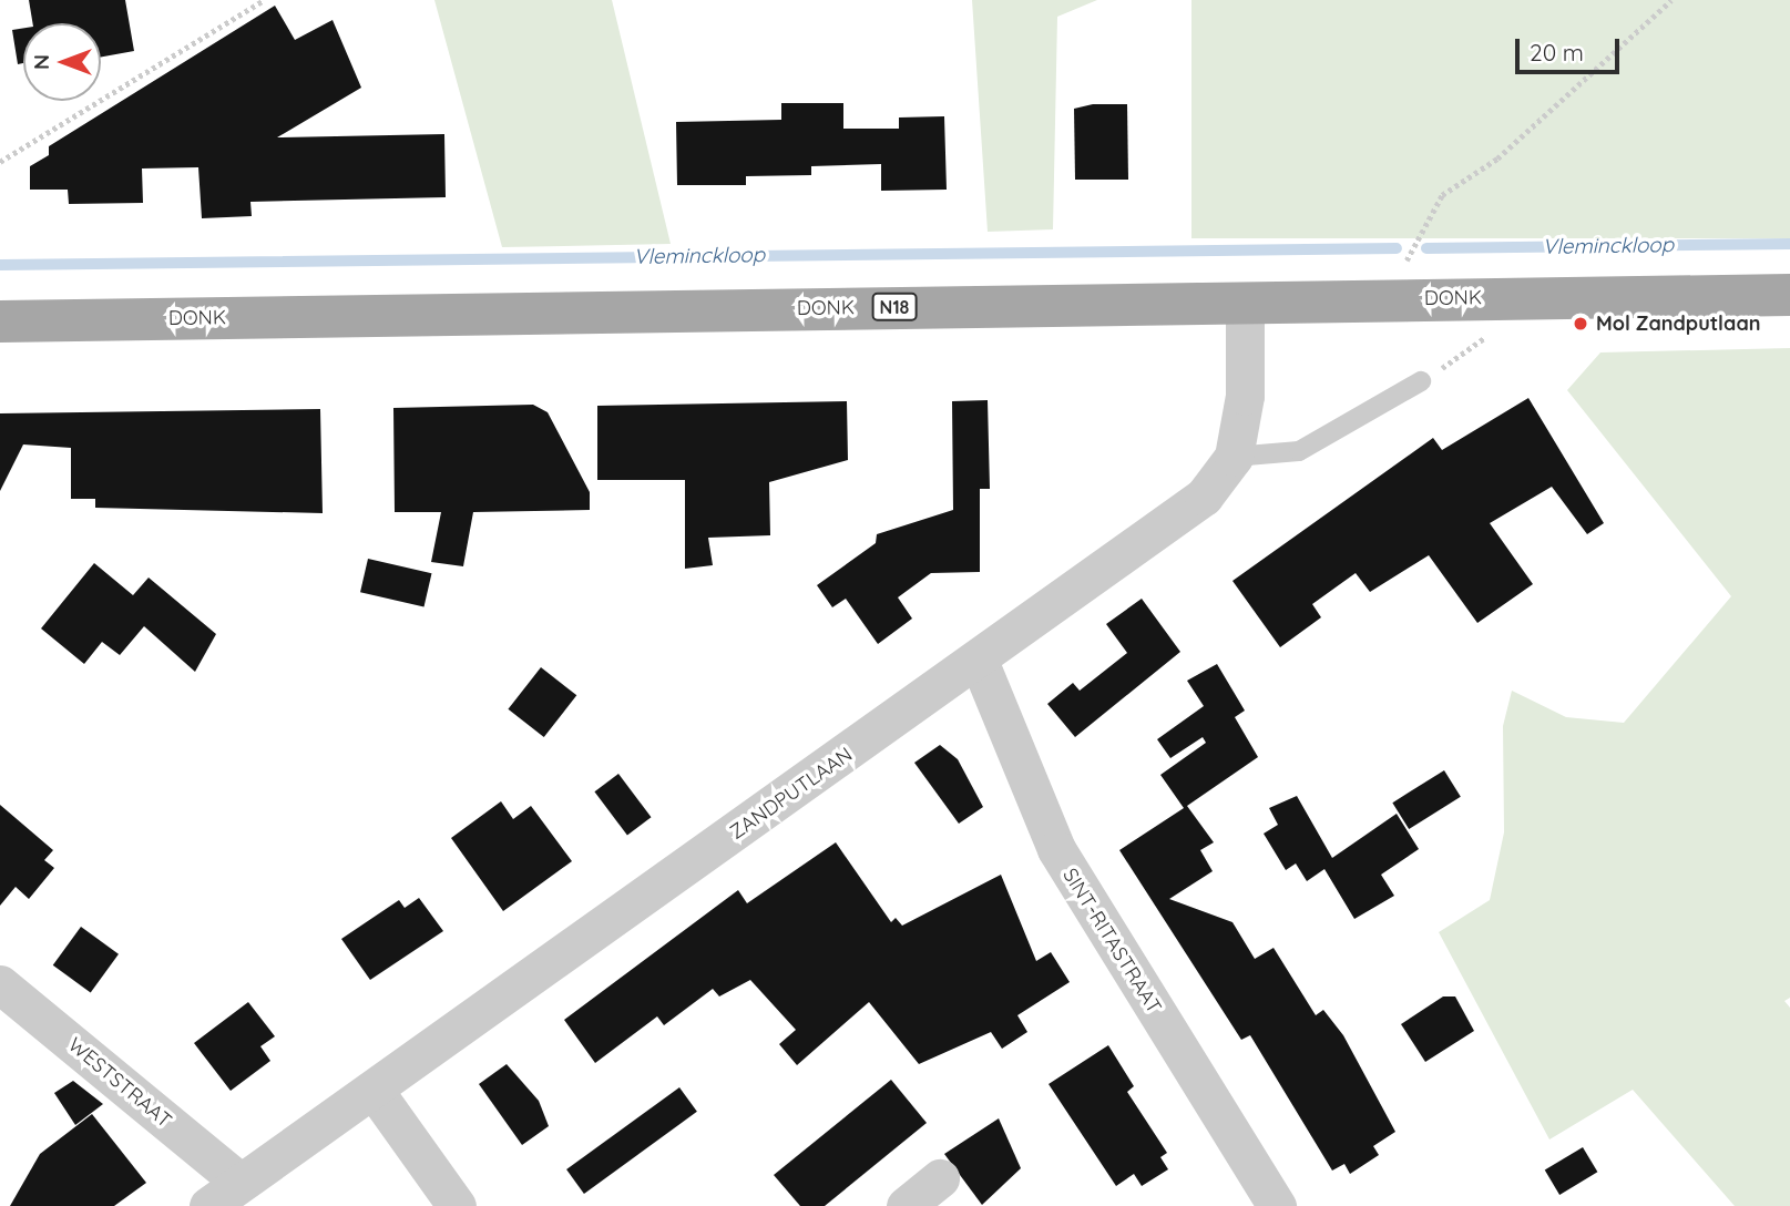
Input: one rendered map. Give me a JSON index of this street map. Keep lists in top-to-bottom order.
{
  "streets": {
    "main road": ["DONK", "N18"],
    "street": ["ZANDPUTLAAN", "SINT-RITASTRAAT", "WESTSTRAAT"]
  },
  "crossings": [
    ["DONK", "ZANDPUTLAAN"],
    ["ZANDPUTLAAN", "SINT-RITASTRAAT"],
    ["ZANDPUTLAAN", "WESTSTRAAT"]
  ],
  "water": ["Vleminckloop"],
  "places": ["Mol Zandputlaan"],
  "scale_bar": "20 m",
  "north": "left"
}
